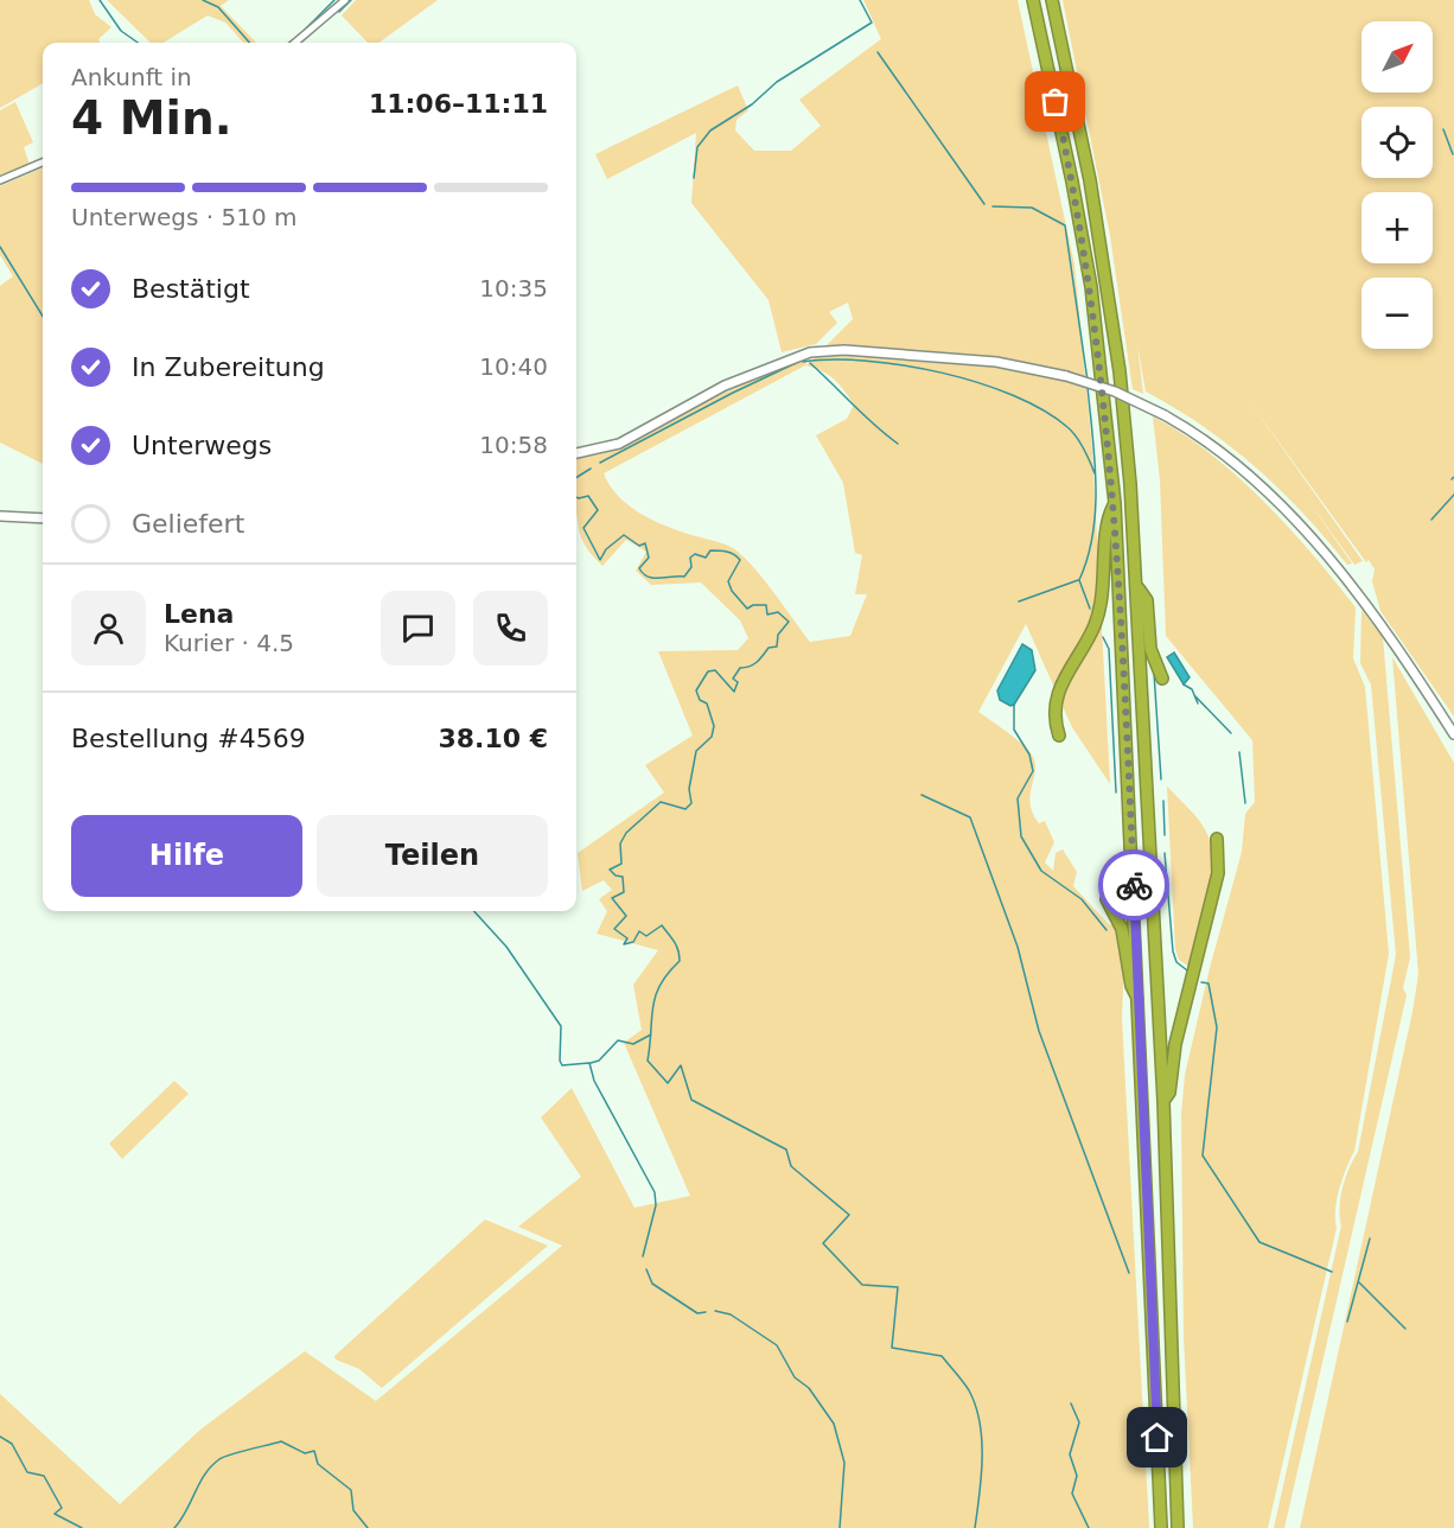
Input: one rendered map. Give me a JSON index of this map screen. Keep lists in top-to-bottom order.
{
  "north": "top right",
  "page": {
    "map_buttons": ["+", "−"],
    "heading": ["4 Min.", "Ankunft in", "11:06–11:11"],
    "panel": [
      "Lena",
      "Kurier · 4.5",
      "Bestellung #4569",
      "38.10 €"
    ],
    "bar": "Unterwegs · 510 m",
    "list": [
      ["Bestätigt", "10:35"],
      ["In Zubereitung", "10:40"],
      ["Unterwegs", "10:58"],
      "Geliefert"
    ],
    "buttons": ["Hilfe", "Teilen"]
  }
}
